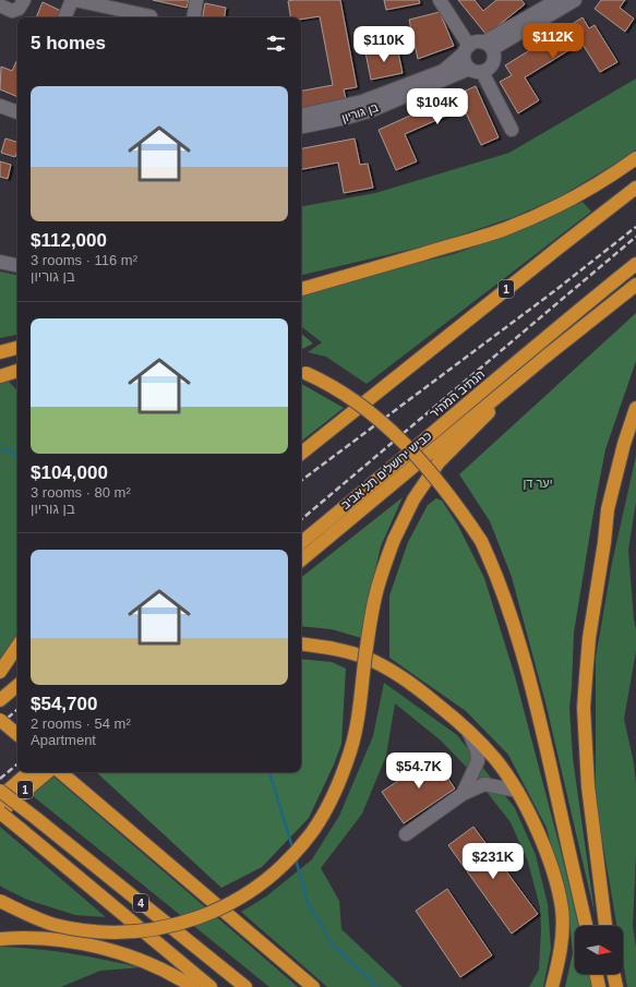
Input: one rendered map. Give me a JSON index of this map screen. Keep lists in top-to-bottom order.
{
  "streets": {
    "highway": [
      "1",
      "הנתיב המהיר",
      "כביש ירושלים תל אביב",
      "4"
    ],
    "street": ["בן גוריון"]
  },
  "crossings": [
    ["1", "4"]
  ],
  "parks": ["יער דן"],
  "north": "right",
  "page": {
    "heading": "5 homes",
    "price": [
      "$112K",
      "$110K",
      "$104K",
      "$54.7K",
      "$231K"
    ],
    "list": [
      {
        "name": "$112,000",
        "note": "3 rooms · 116 m² · בן גוריון"
      },
      {
        "name": "$104,000",
        "note": "3 rooms · 80 m² · בן גוריון"
      },
      {
        "name": "$54,700",
        "note": "2 rooms · 54 m² · Apartment"
      }
    ]
  }
}
